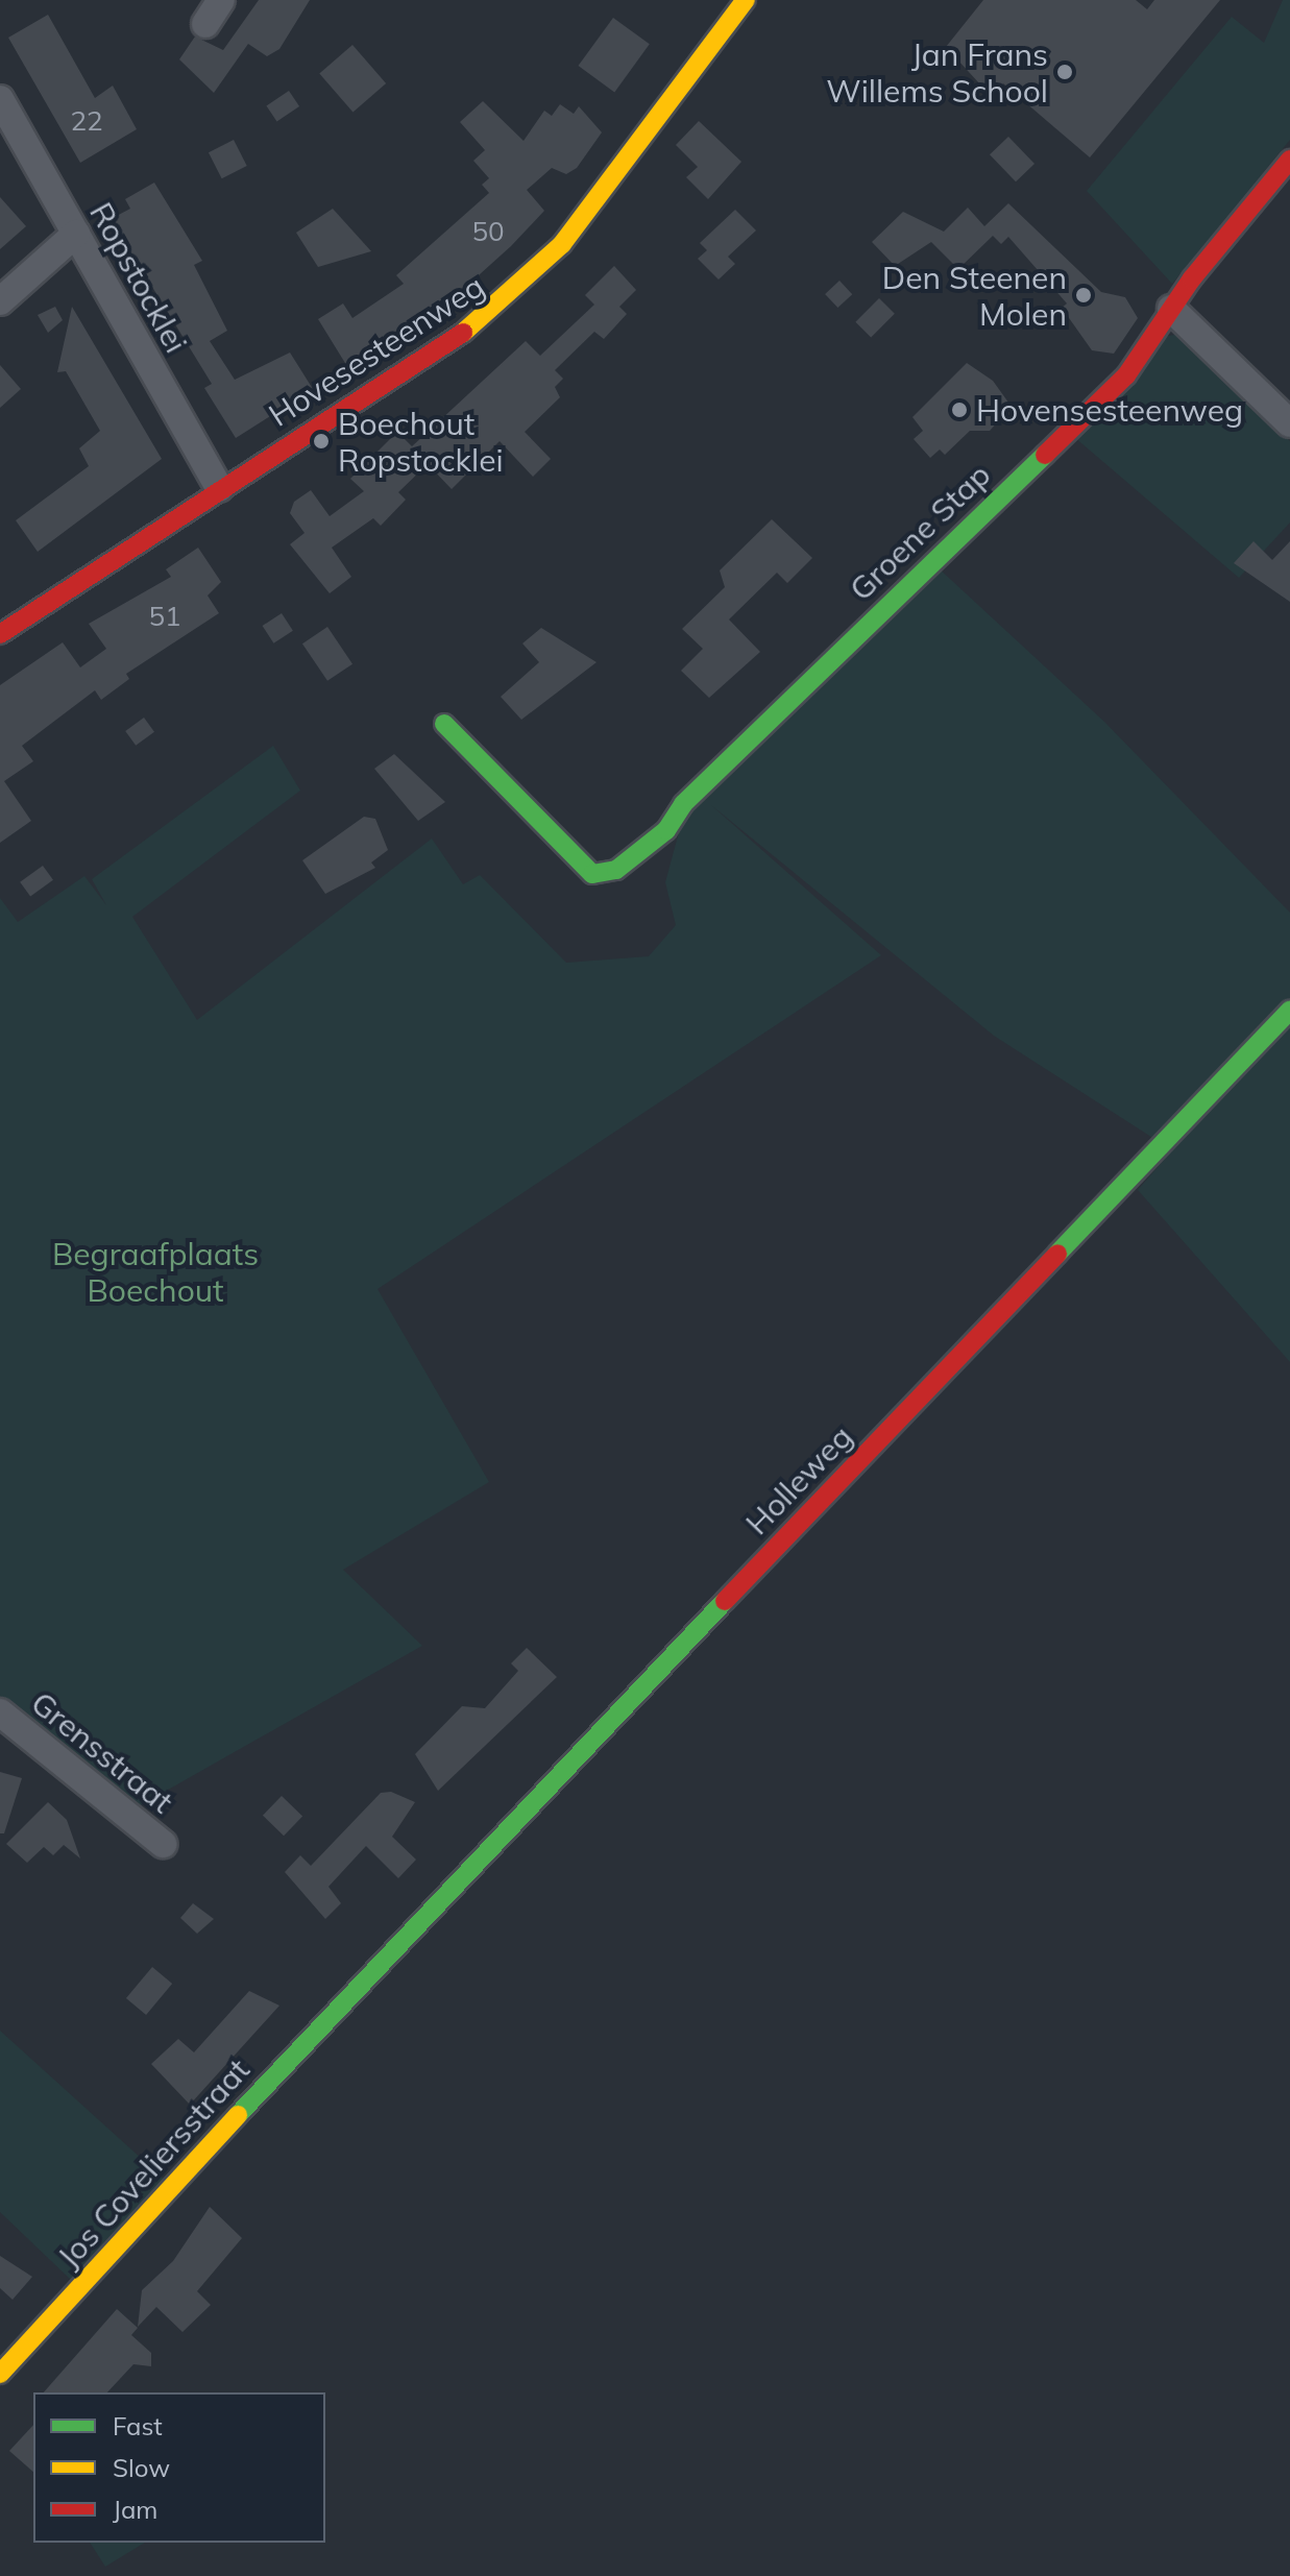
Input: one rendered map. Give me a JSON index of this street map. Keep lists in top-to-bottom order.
{
  "streets": {
    "street": [
      "Ropstocklei",
      "Hovesesteenweg",
      "Groene Stap",
      "Holleweg",
      "Grensstraat",
      "Jos Coveliersstraat"
    ]
  },
  "crossings": [
    ["Ropstocklei", "Hovesesteenweg"],
    ["Holleweg", "Jos Coveliersstraat"]
  ],
  "parks": ["Begraafplaats Boechout"],
  "places": [
    "Jan Frans Willems School",
    "Den Steenen Molen",
    "Hovensesteenweg",
    "Boechout Ropstocklei"
  ],
  "house_numbers": ["22", "50", "51"],
  "legend": ["Fast", "Slow", "Jam"]
}
